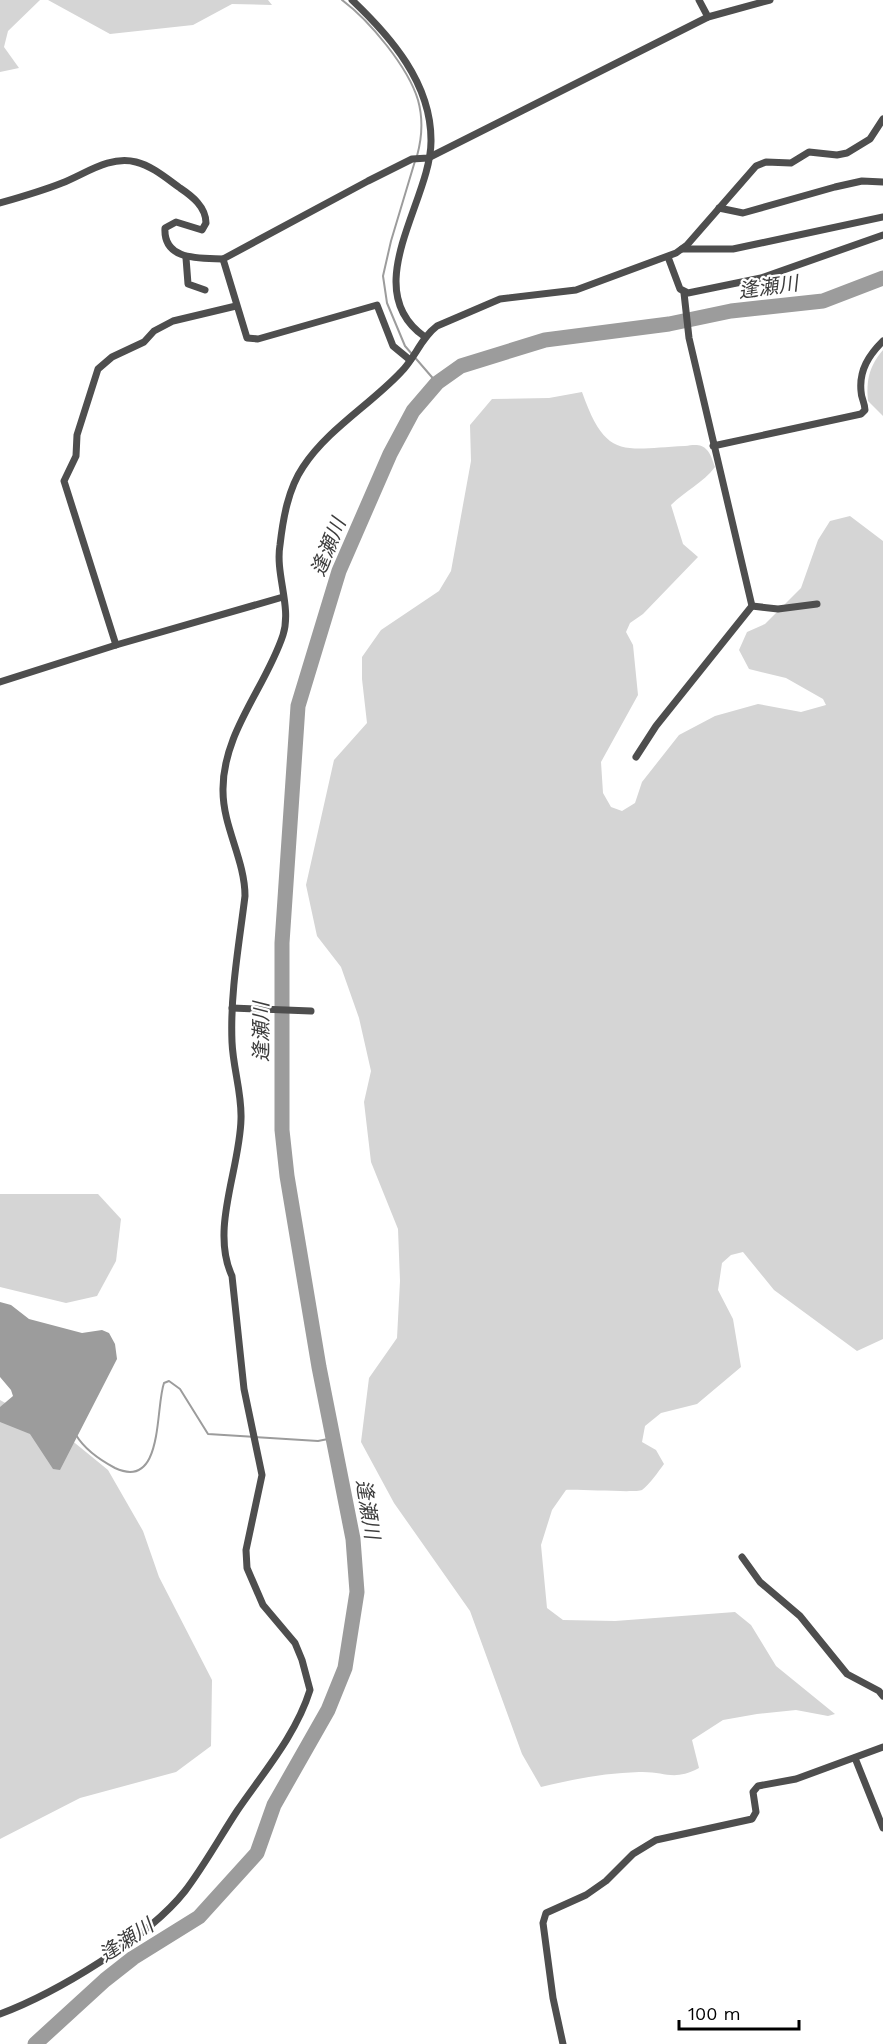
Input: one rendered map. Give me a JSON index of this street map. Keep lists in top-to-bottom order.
{
  "water": ["逢瀬川"],
  "scale_bar": "100 m"
}
